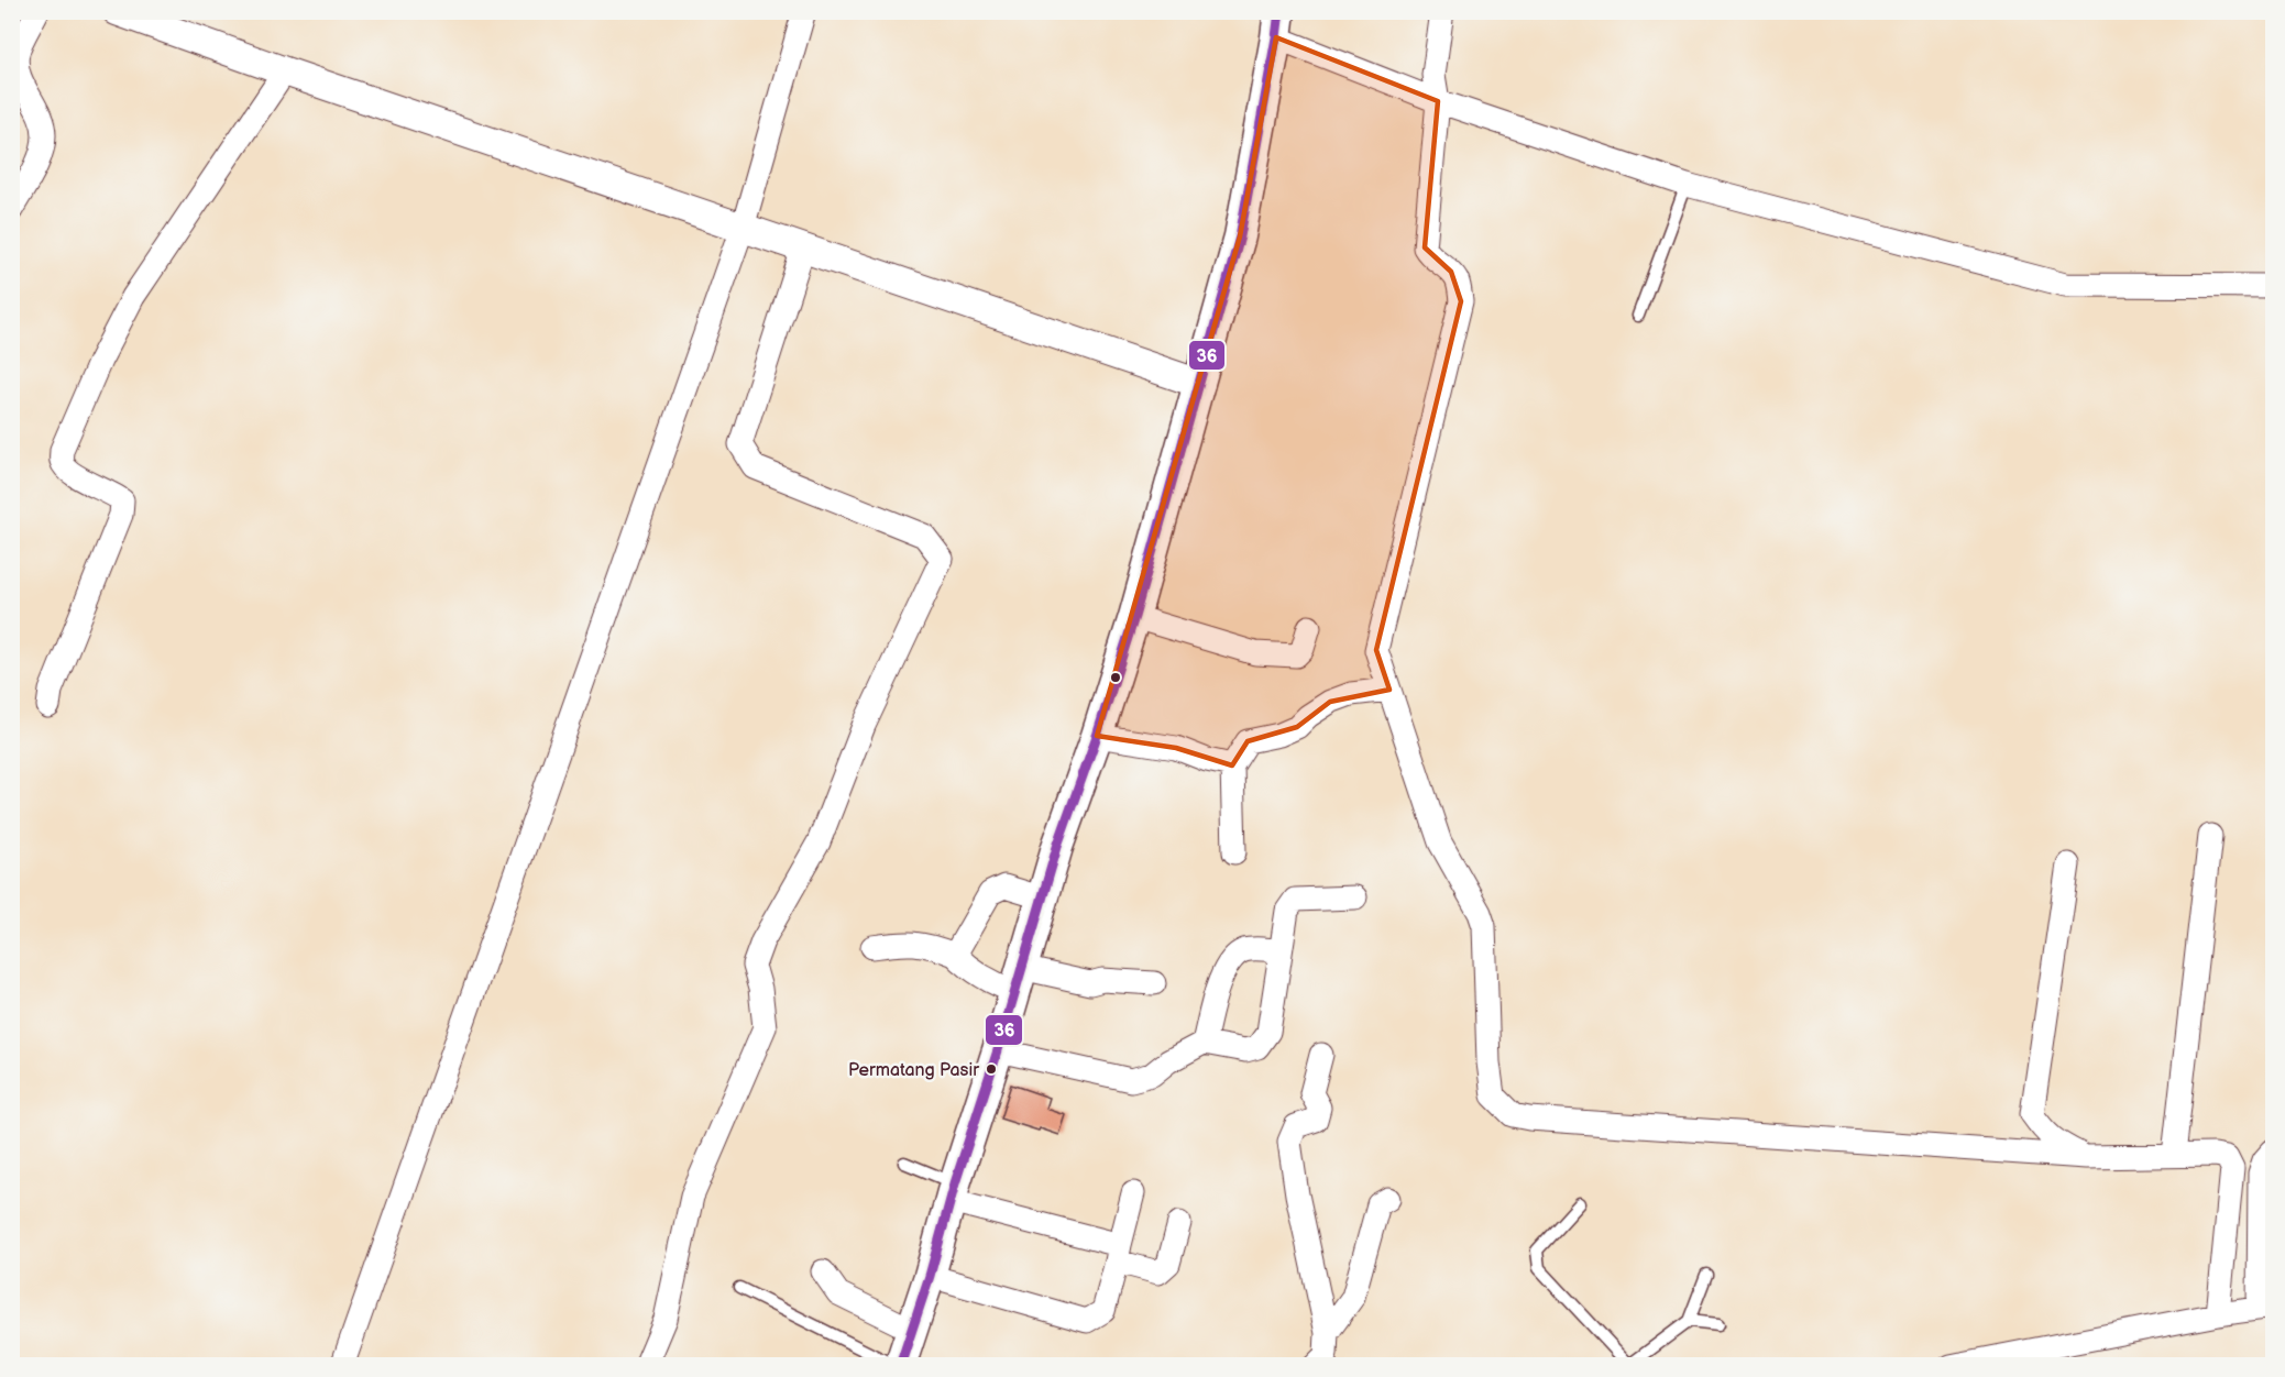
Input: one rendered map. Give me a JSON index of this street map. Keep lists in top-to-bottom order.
{
  "places": ["Permatang Pasir"],
  "lines": ["transit line 36"]
}
